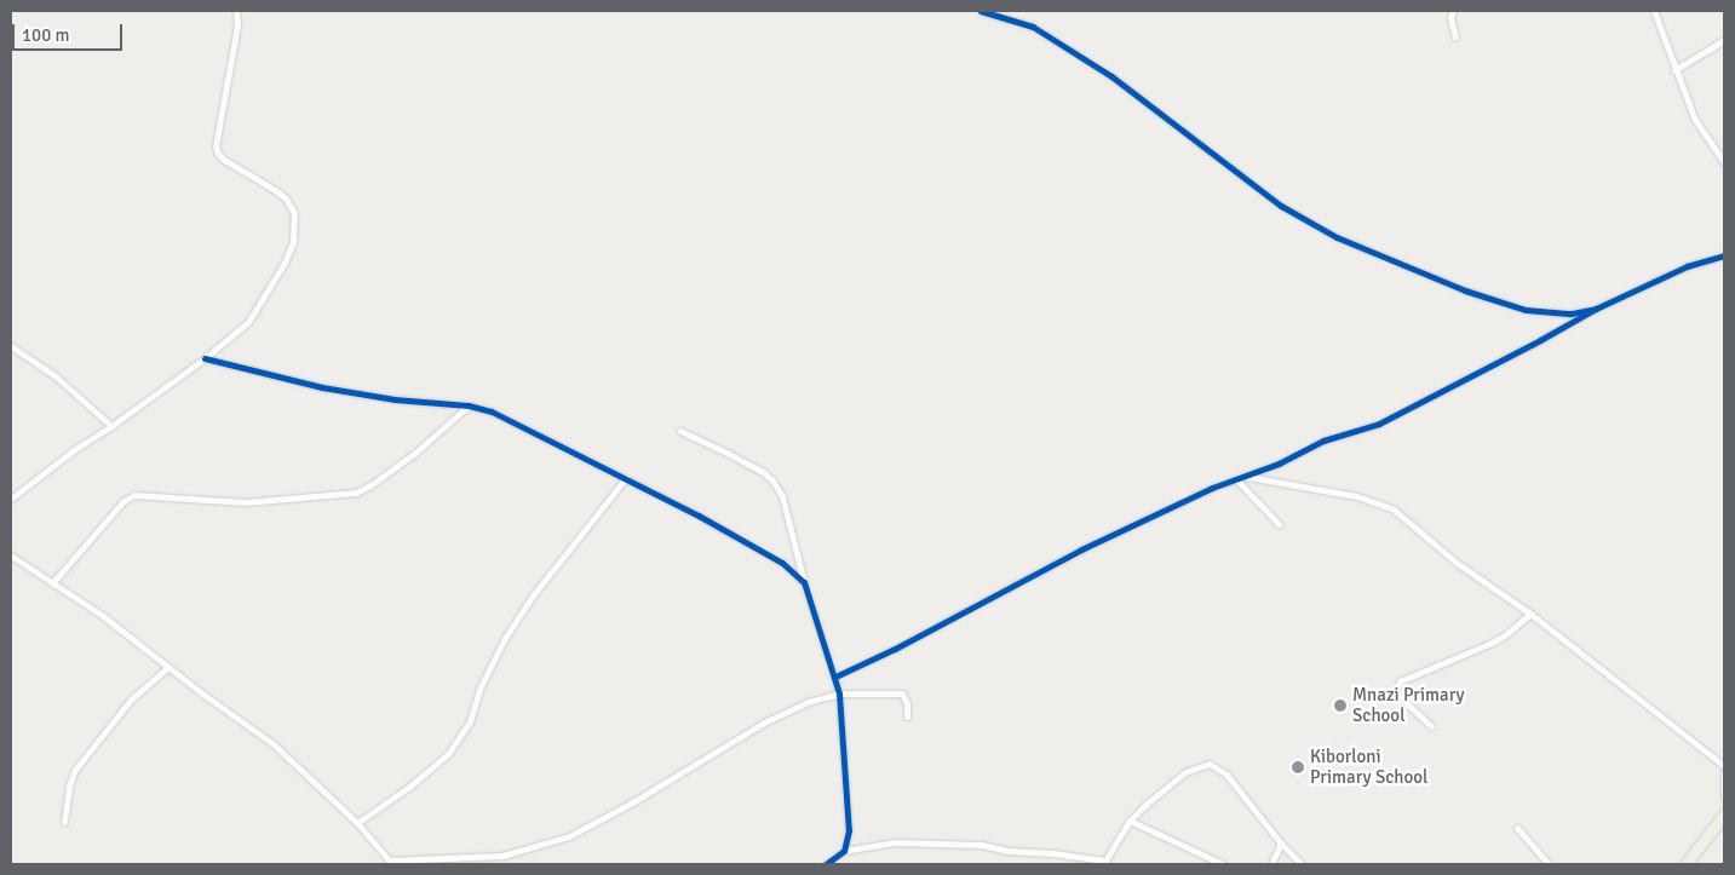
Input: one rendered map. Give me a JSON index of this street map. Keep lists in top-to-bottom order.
{
  "places": ["Mnazi Primary School", "Kiborloni Primary School"],
  "scale_bar": "100 m"
}
